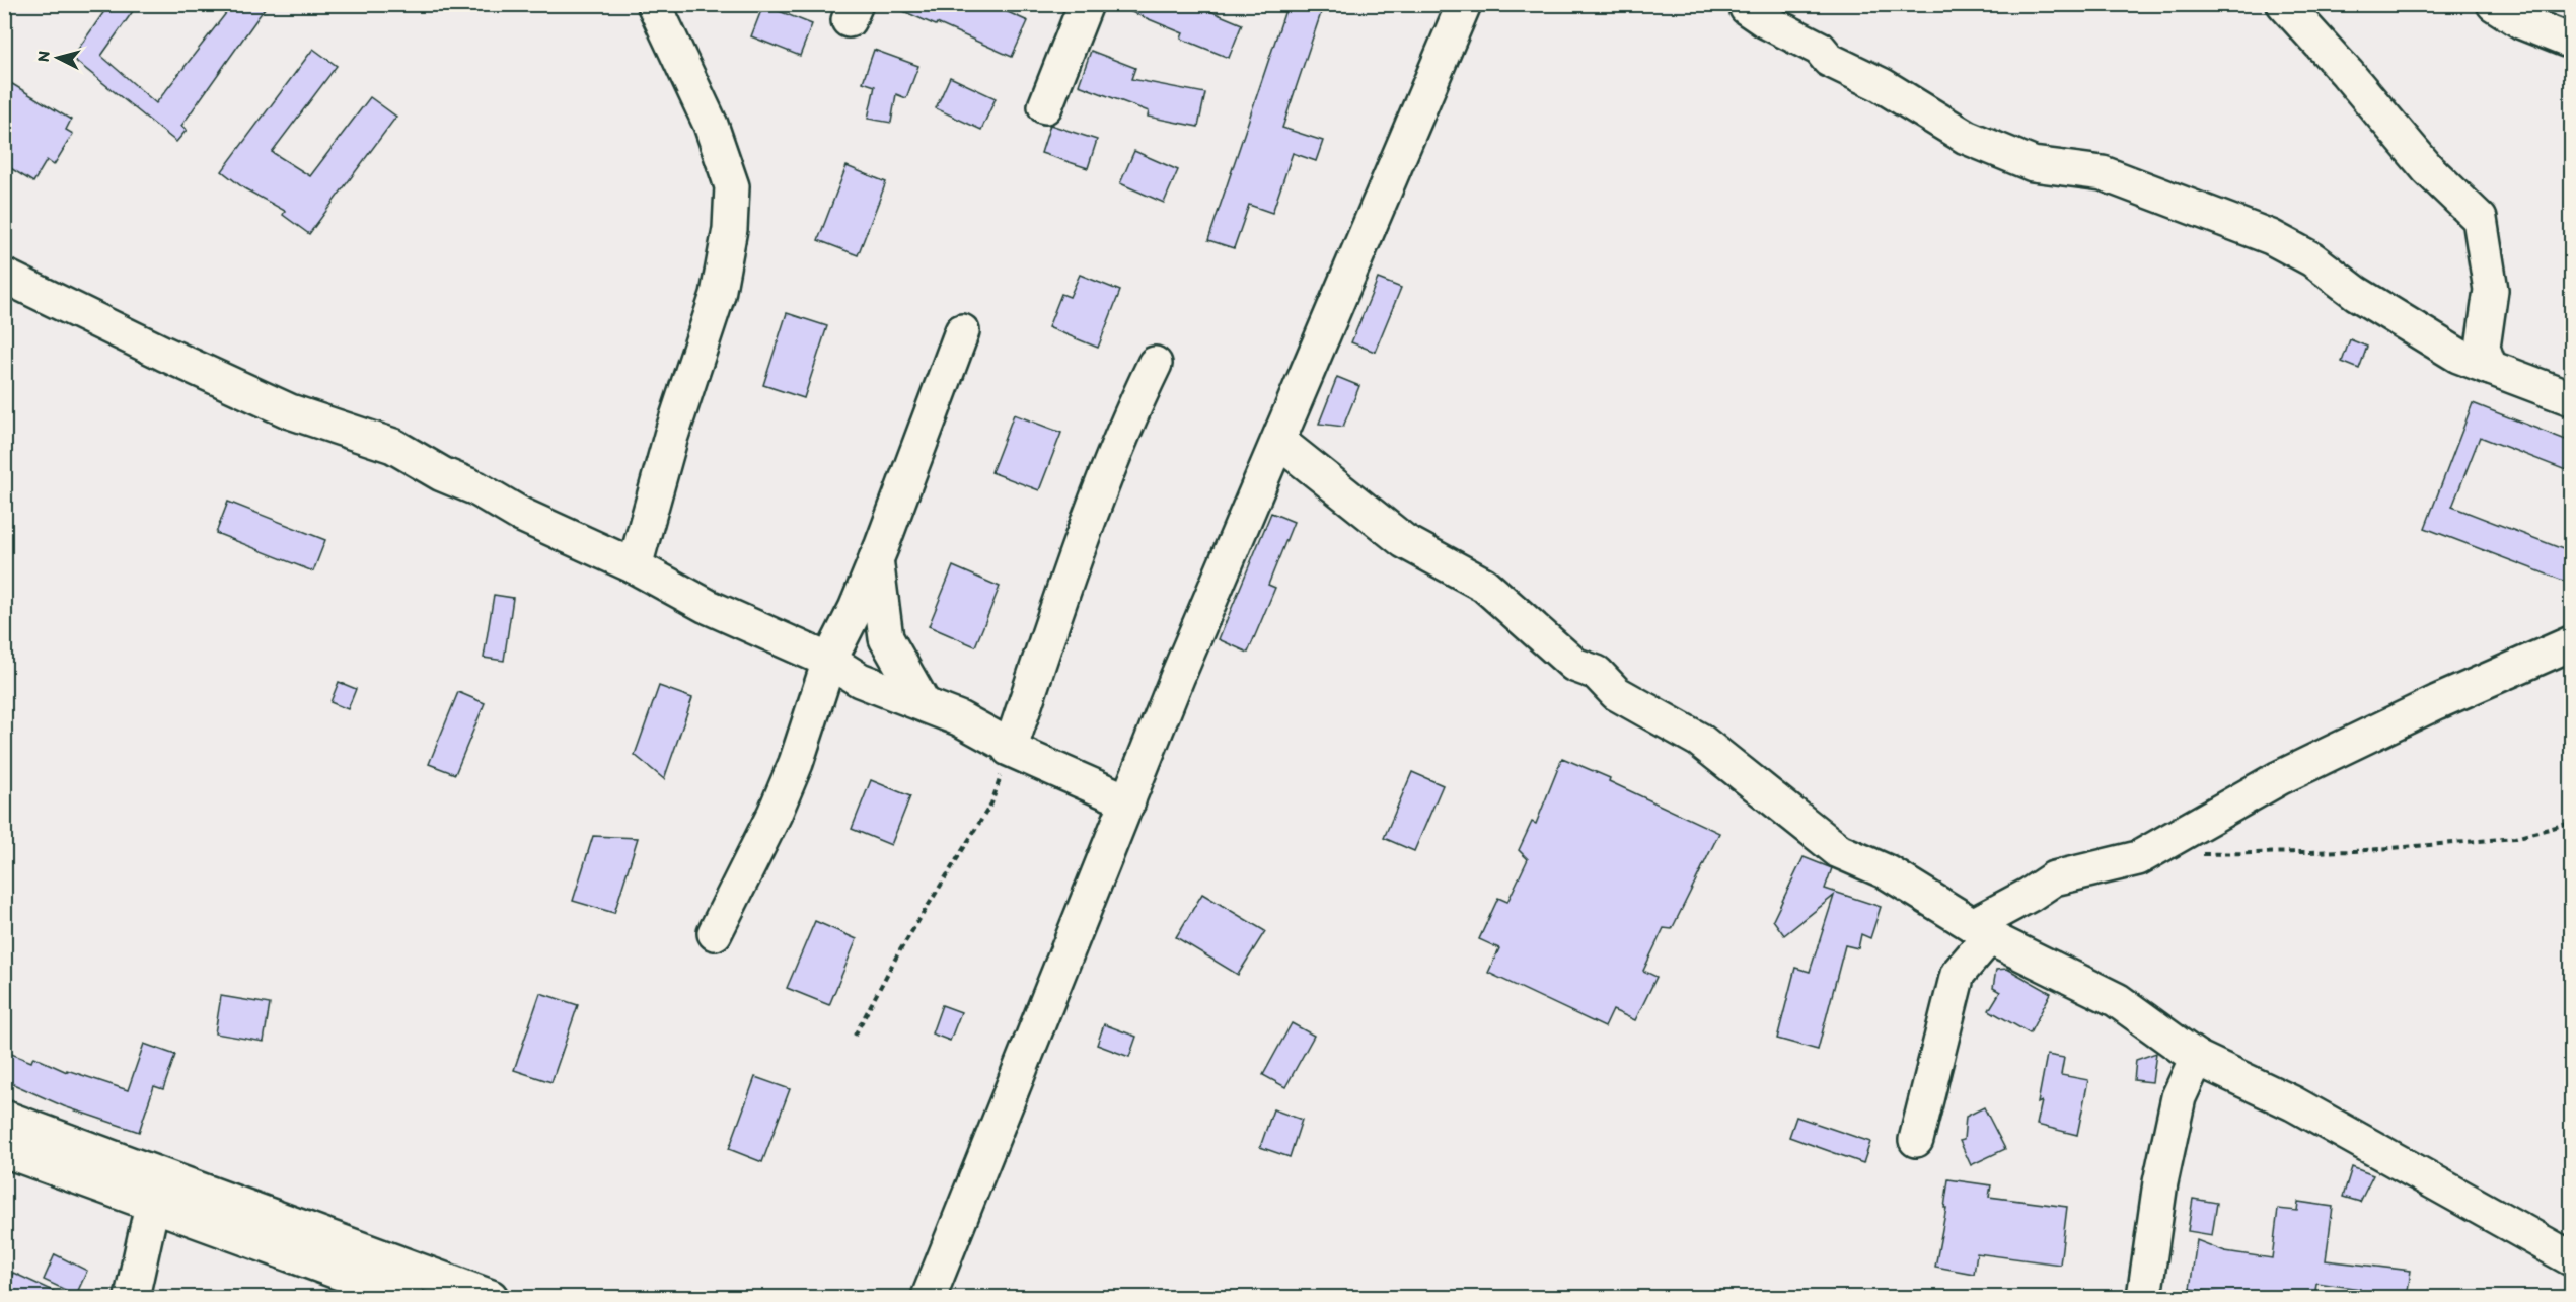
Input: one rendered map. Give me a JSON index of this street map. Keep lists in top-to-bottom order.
{
  "north": "left"
}
